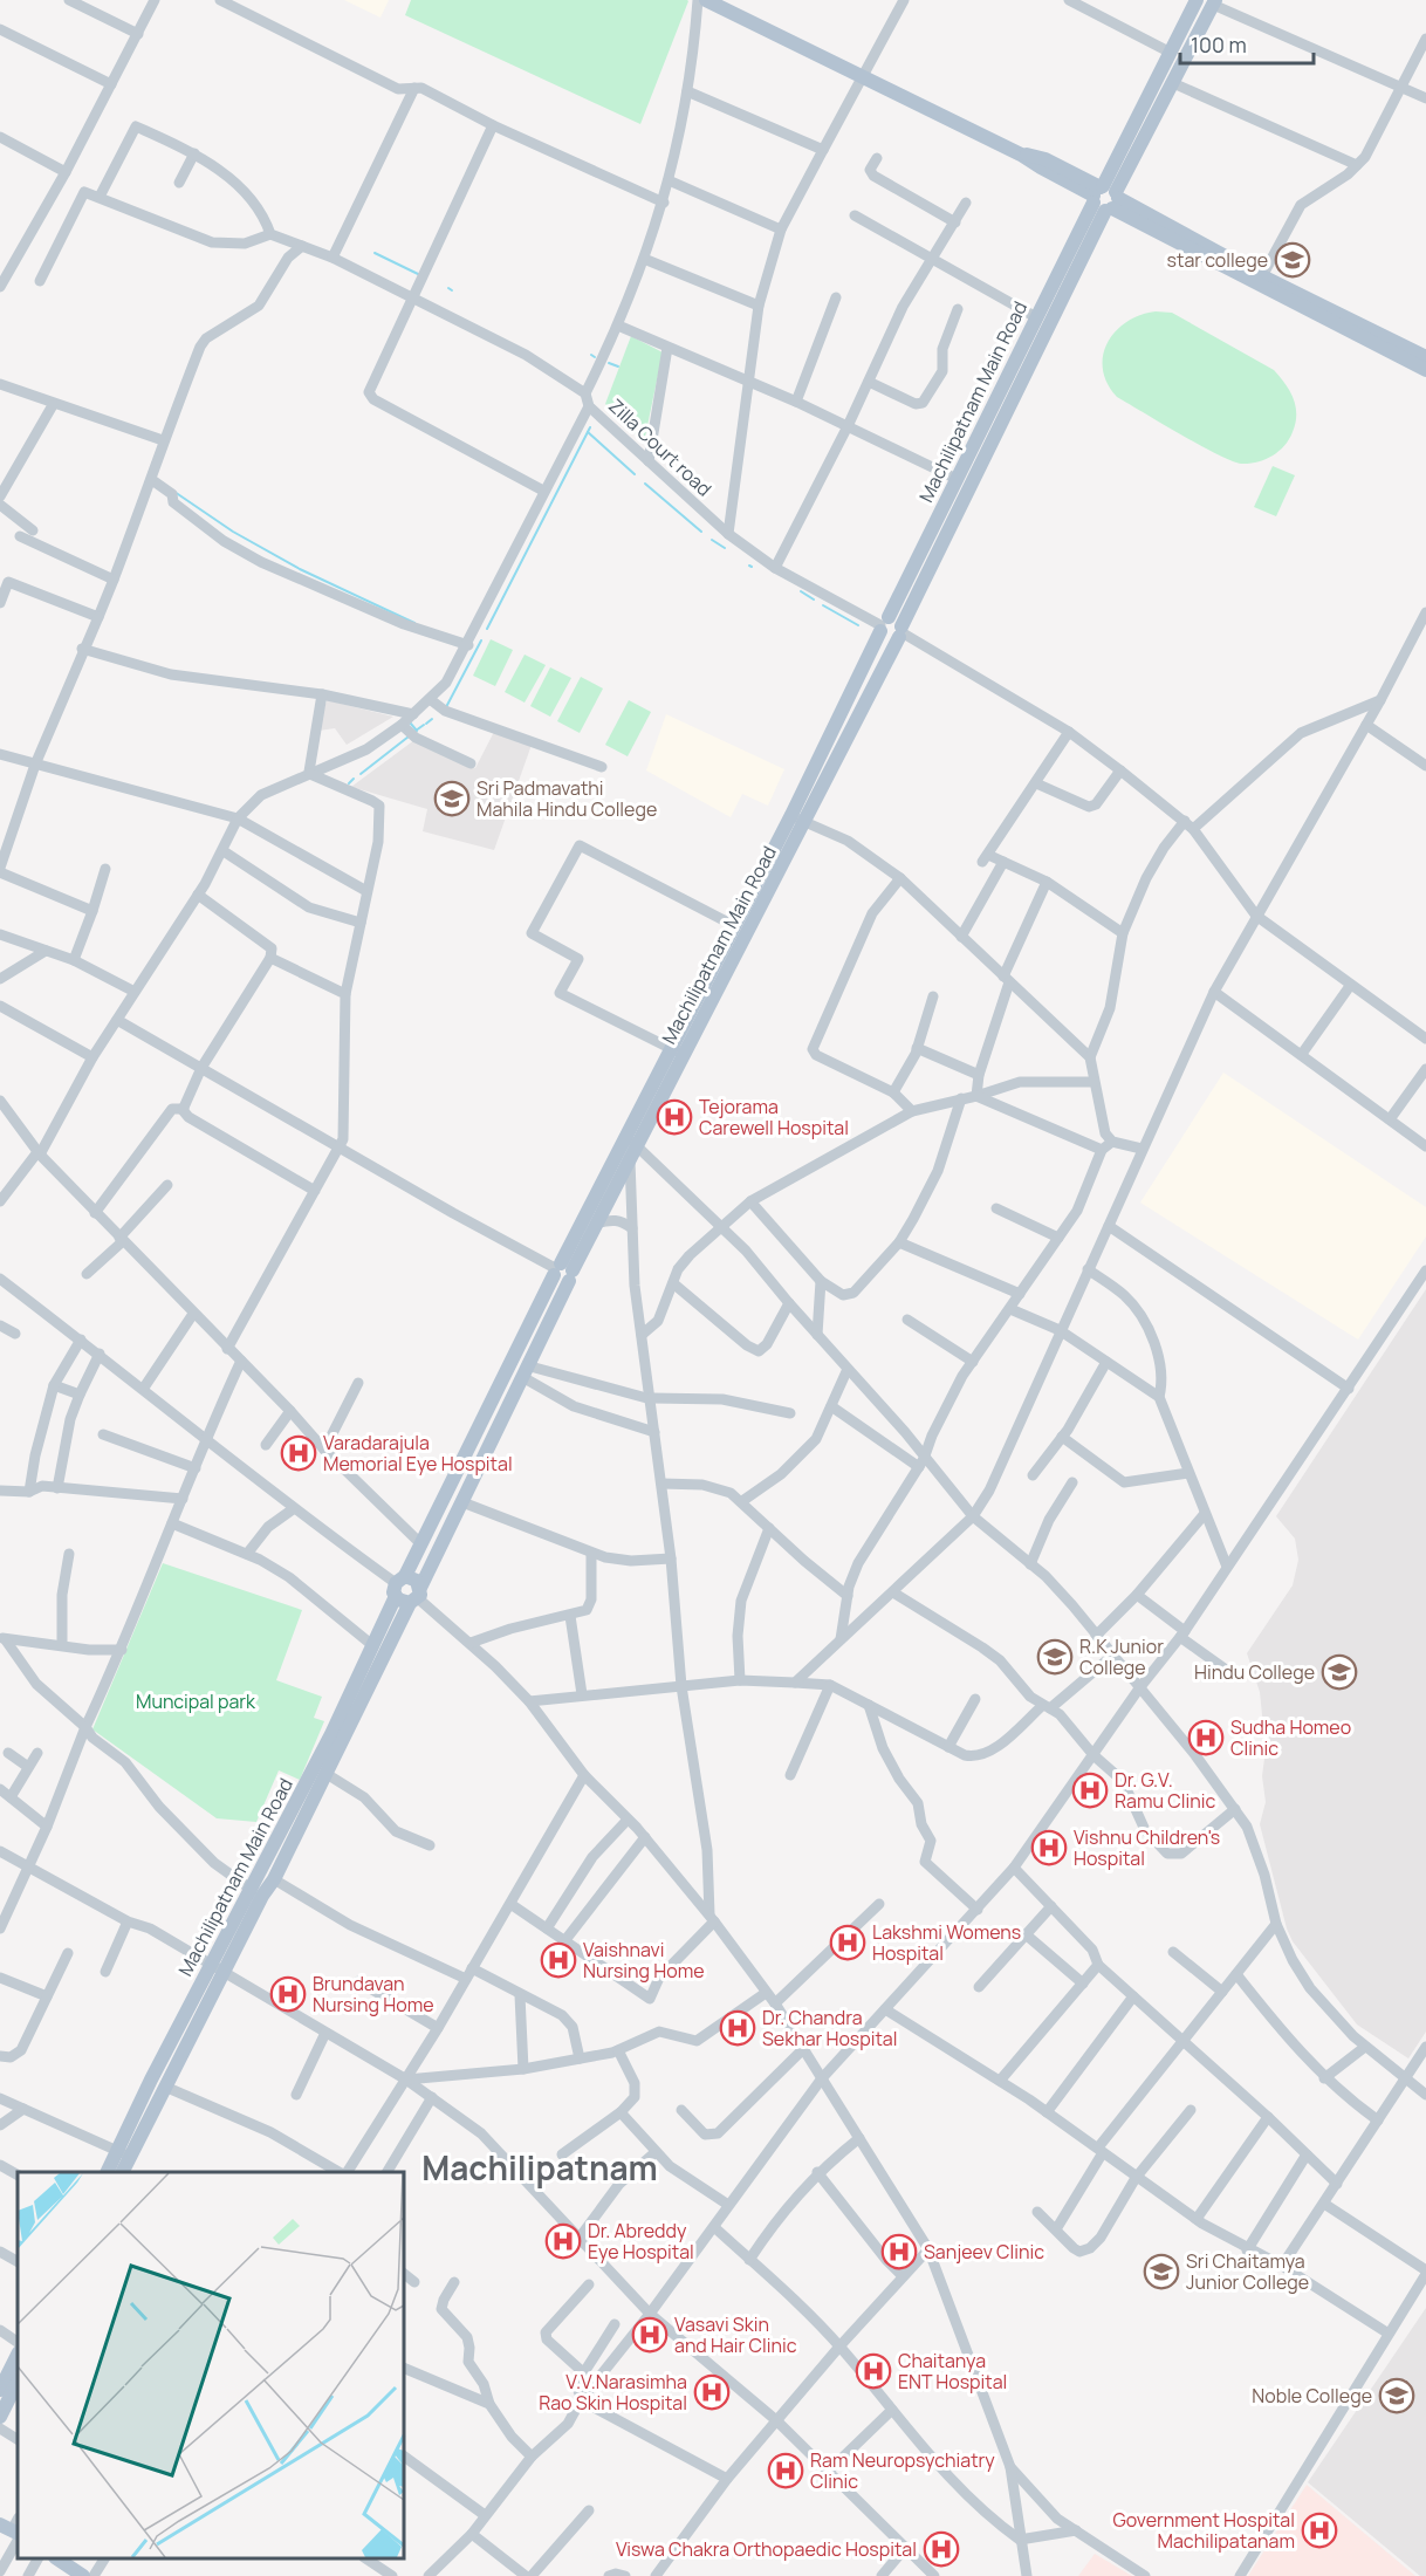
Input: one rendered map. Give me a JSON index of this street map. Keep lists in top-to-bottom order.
{
  "streets": {
    "main road": ["Machilipatnam Main Road"],
    "street": ["Zilla Court road"]
  },
  "crossings": [
    ["Machilipatnam Main Road", "Zilla Court road"]
  ],
  "districts": ["Machilipatnam"],
  "parks": ["Muncipal park"],
  "places": {
    "school or university": [
      "star college",
      "Sri Padmavathi Mahila Hindu College",
      "R.K Junior College",
      "Hindu College",
      "Sri Chaitamya Junior College",
      "Noble College"
    ],
    "hospital": [
      "Tejorama Carewell Hospital",
      "Varadarajula Memorial Eye Hospital",
      "Sudha Homeo Clinic",
      "Dr. G.V. Ramu Clinic",
      "Vishnu Children's Hospital",
      "Lakshmi Womens Hospital",
      "Vaishnavi Nursing Home",
      "Brundavan Nursing Home",
      "Dr. Chandra Sekhar Hospital",
      "Dr. Abreddy Eye Hospital",
      "Sanjeev Clinic",
      "Vasavi Skin and Hair Clinic",
      "Chaitanya ENT Hospital",
      "V.V.Narasimha Rao Skin Hospital",
      "Ram Neuropsychiatry Clinic",
      "Government Hospital Machilipatanam",
      "Viswa Chakra Orthopaedic Hospital"
    ]
  },
  "scale_bar": "100 m"
}
